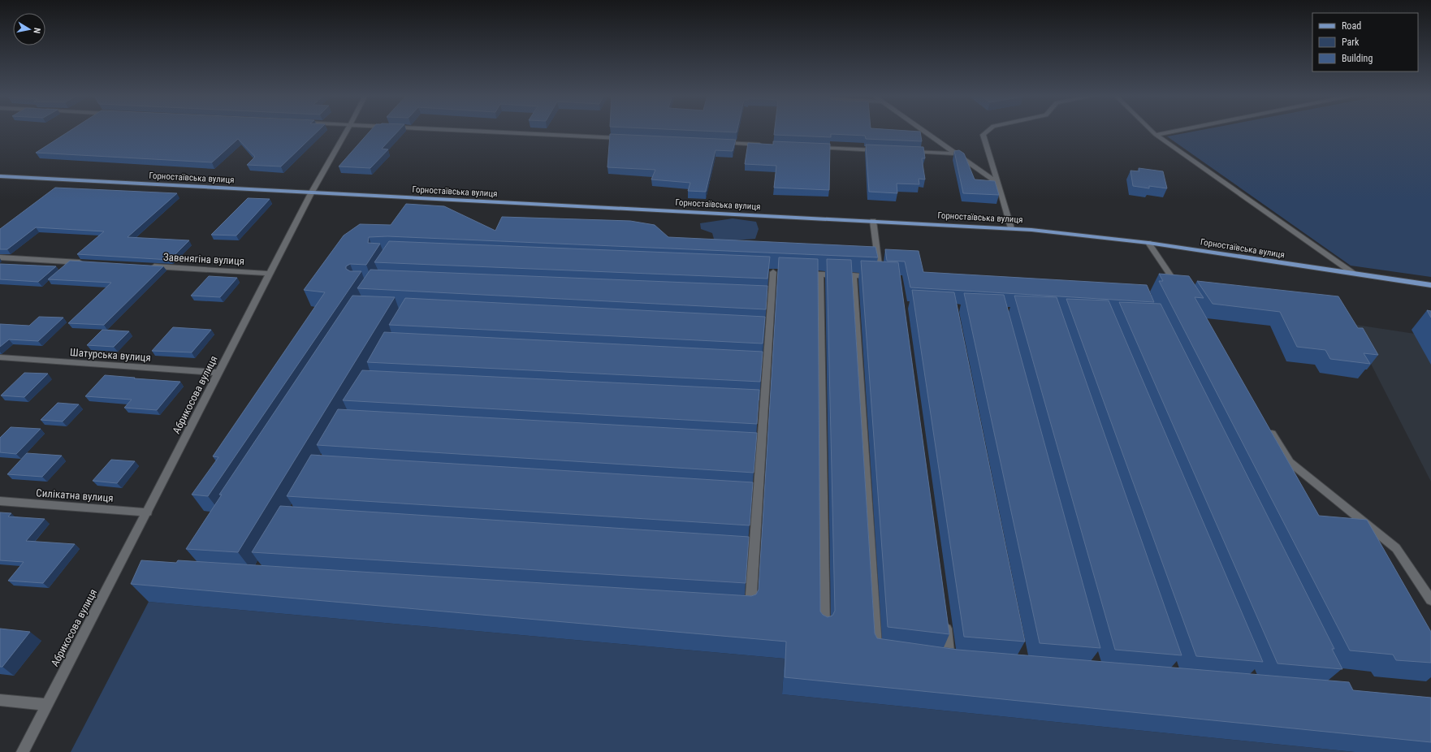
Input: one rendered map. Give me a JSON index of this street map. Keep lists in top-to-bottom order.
{
  "streets": {
    "main road": ["Горностаївська вулиця"],
    "street": [
      "Завенягіна вулиця",
      "Шатурська вулиця",
      "Абрикосова вулиця",
      "Силікатна вулиця"
    ]
  },
  "crossings": [
    ["Горностаївська вулиця", "Абрикосова вулиця"],
    ["Завенягіна вулиця", "Абрикосова вулиця"],
    ["Шатурська вулиця", "Абрикосова вулиця"],
    ["Абрикосова вулиця", "Силікатна вулиця"]
  ],
  "legend": ["Road", "Park", "Building"],
  "north": "right"
}
